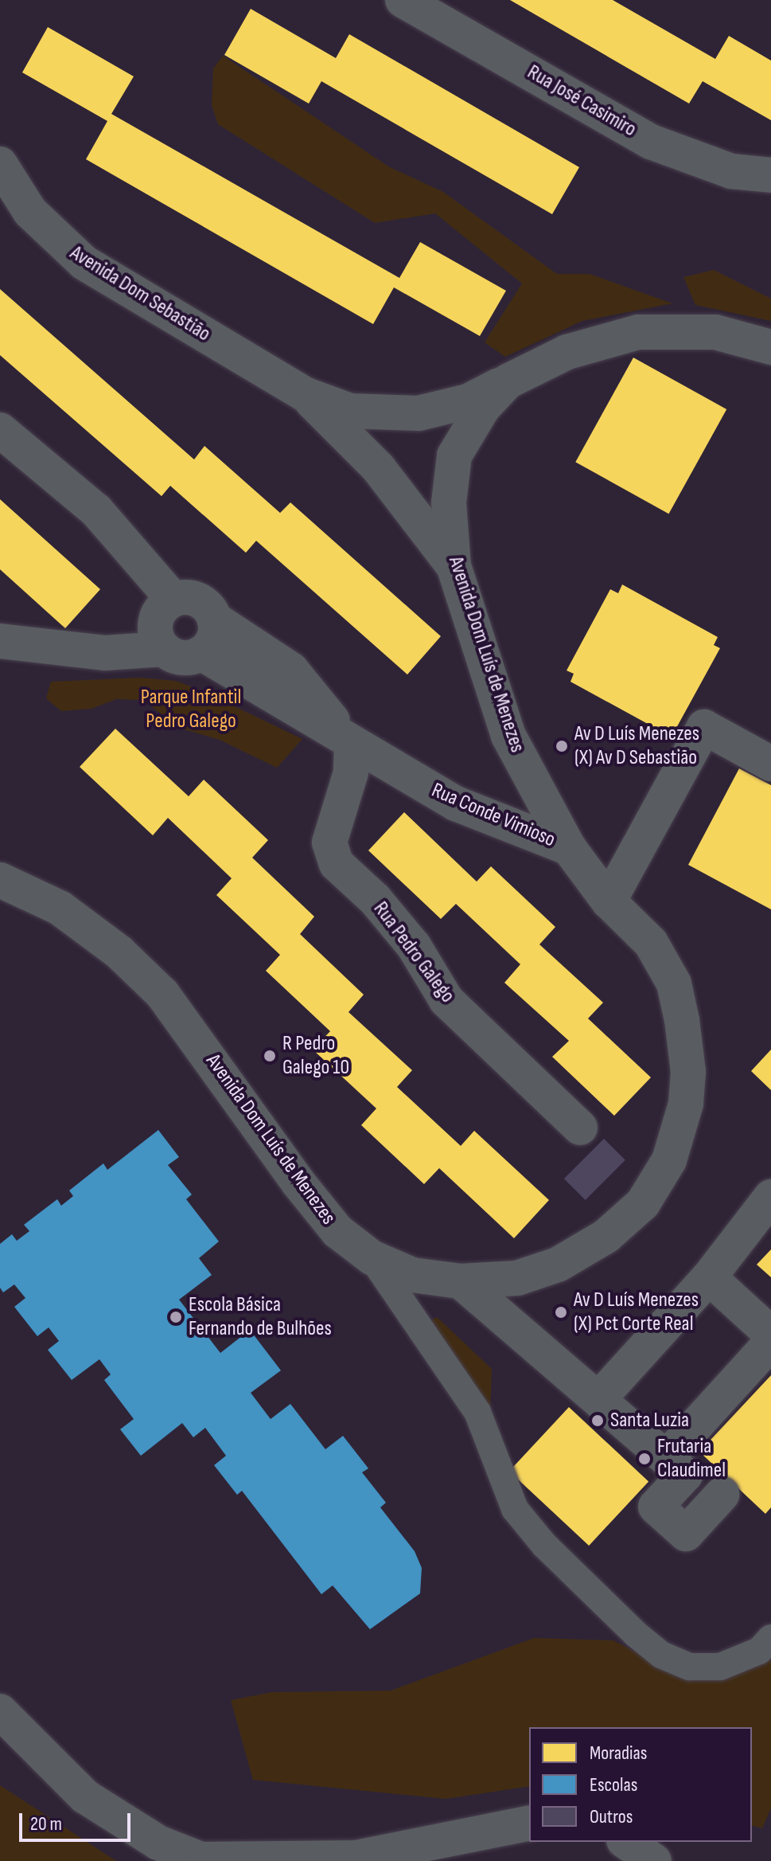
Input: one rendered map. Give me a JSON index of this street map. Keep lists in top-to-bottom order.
{
  "streets": {
    "street": [
      "Rua José Casimiro",
      "Avenida Dom Sebastião",
      "Avenida Dom Luís de Menezes",
      "Rua Conde Vimioso",
      "Rua Pedro Galego"
    ]
  },
  "crossings": [
    ["Avenida Dom Luís de Menezes", "Rua Conde Vimioso"],
    ["Rua Conde Vimioso", "Rua Pedro Galego"]
  ],
  "parks": ["Parque Infantil Pedro Galego"],
  "places": [
    "Av D Luís Menezes (X) Av D Sebastião",
    "R Pedro Galego 10",
    "Av D Luís Menezes (X) Pct Corte Real",
    "Escola Básica Fernando de Bulhões",
    "Santa Luzia",
    "Frutaria Claudimel"
  ],
  "legend": ["Moradias", "Escolas", "Outros"],
  "scale_bar": "20 m"
}
